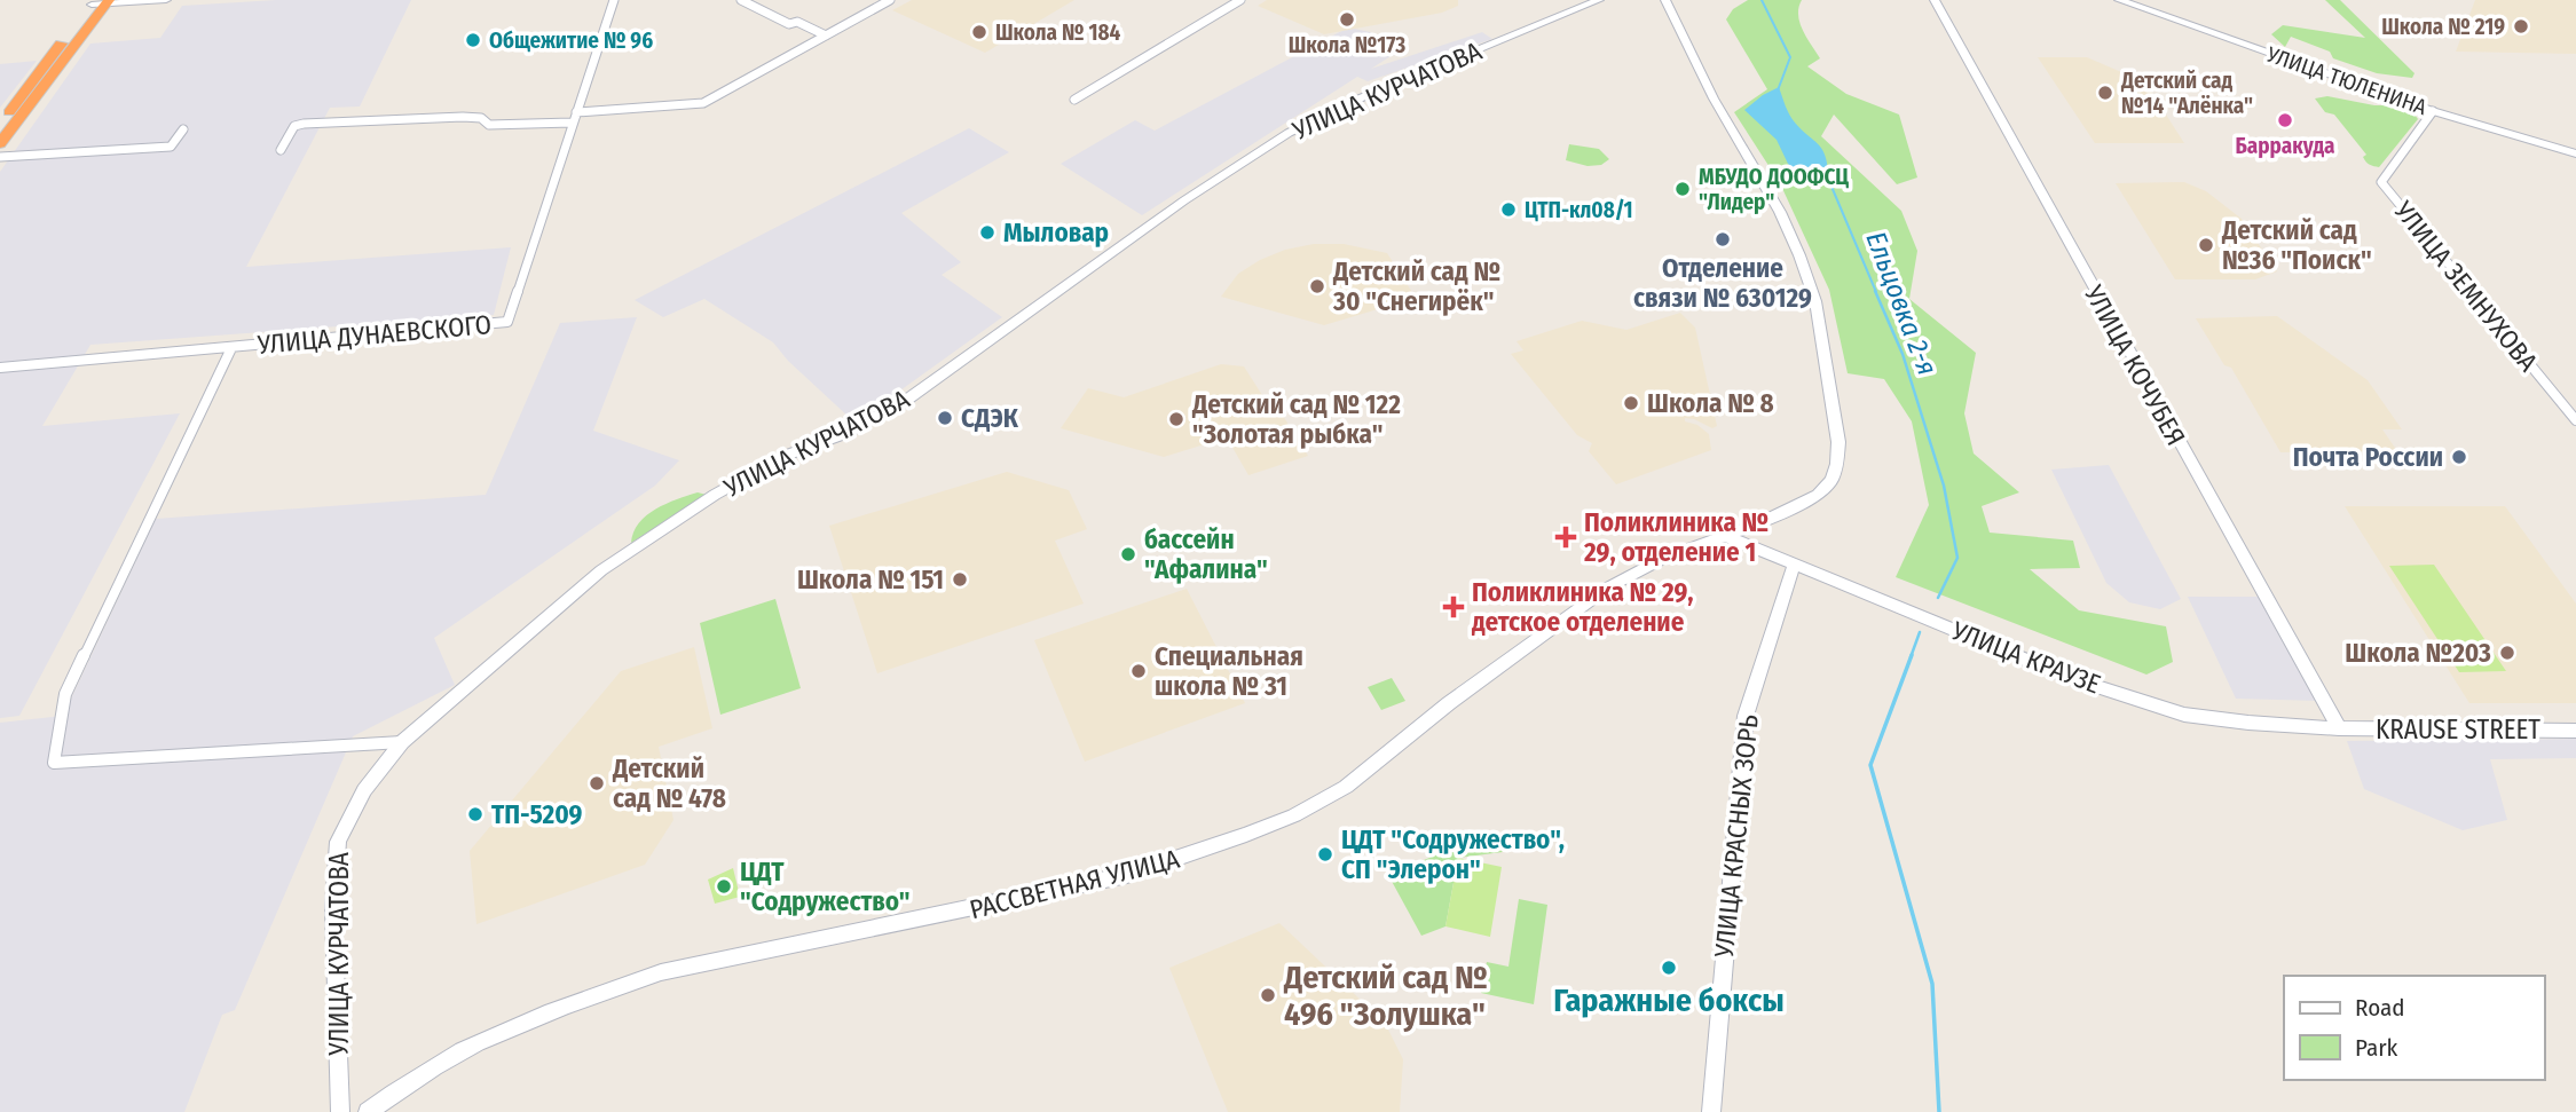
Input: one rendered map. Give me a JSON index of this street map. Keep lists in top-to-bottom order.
{
  "streets": {
    "main road": [
      "УЛИЦА ТЮЛЕНИНА",
      "УЛИЦА КУРЧАТОВА",
      "УЛИЦА КОЧУБЕЯ",
      "УЛИЦА КРАУЗЕ",
      "KRAUSE STREET",
      "УЛИЦА КРАСНЫХ ЗОРЬ",
      "РАССВЕТНАЯ УЛИЦА"
    ],
    "street": ["УЛИЦА ЗЕМНУХОВА", "УЛИЦА ДУНАЕВСКОГО"]
  },
  "crossings": [
    ["УЛИЦА ТЮЛЕНИНА", "УЛИЦА ЗЕМНУХОВА"],
    ["УЛИЦА КОЧУБЕЯ", "УЛИЦА КРАУЗЕ"],
    ["УЛИЦА КОЧУБЕЯ", "KRAUSE STREET"],
    ["УЛИЦА КРАУЗЕ", "KRAUSE STREET"],
    ["УЛИЦА КРАУЗЕ", "УЛИЦА КРАСНЫХ ЗОРЬ"],
    ["УЛИЦА КРАУЗЕ", "РАССВЕТНАЯ УЛИЦА"]
  ],
  "water": ["Ельцовка 2-я"],
  "places": {
    "other": [
      "Школа №173",
      "Школа № 219",
      "Школа № 184",
      "Общежитие № 96",
      "Детский сад №14 \"Алёнка\"",
      "Барракуда",
      "МБУДО ДООФСЦ \"Лидер\"",
      "ЦТП-кл08/1",
      "Мыловар",
      "Отделение связи № 630129",
      "Детский сад №36 \"Поиск\"",
      "Детский сад № 30 \"Снегирёк\"",
      "Школа № 8",
      "СДЭК",
      "Детский сад № 122 \"Золотая рыбка\"",
      "Почта России",
      "бассейн \"Афалина\"",
      "Школа № 151",
      "Школа №203",
      "Специальная школа № 31",
      "Детский сад № 478",
      "ТП-5209",
      "ЦДТ \"Содружество\", СП \"Элерон\"",
      "ЦДТ \"Содружество\"",
      "Гаражные боксы",
      "Детский сад № 496 \"Золушка\""
    ],
    "health": ["Поликлиника № 29, отделение 1", "Поликлиника № 29, детское отделение"]
  },
  "legend": ["Road", "Park"]
}
